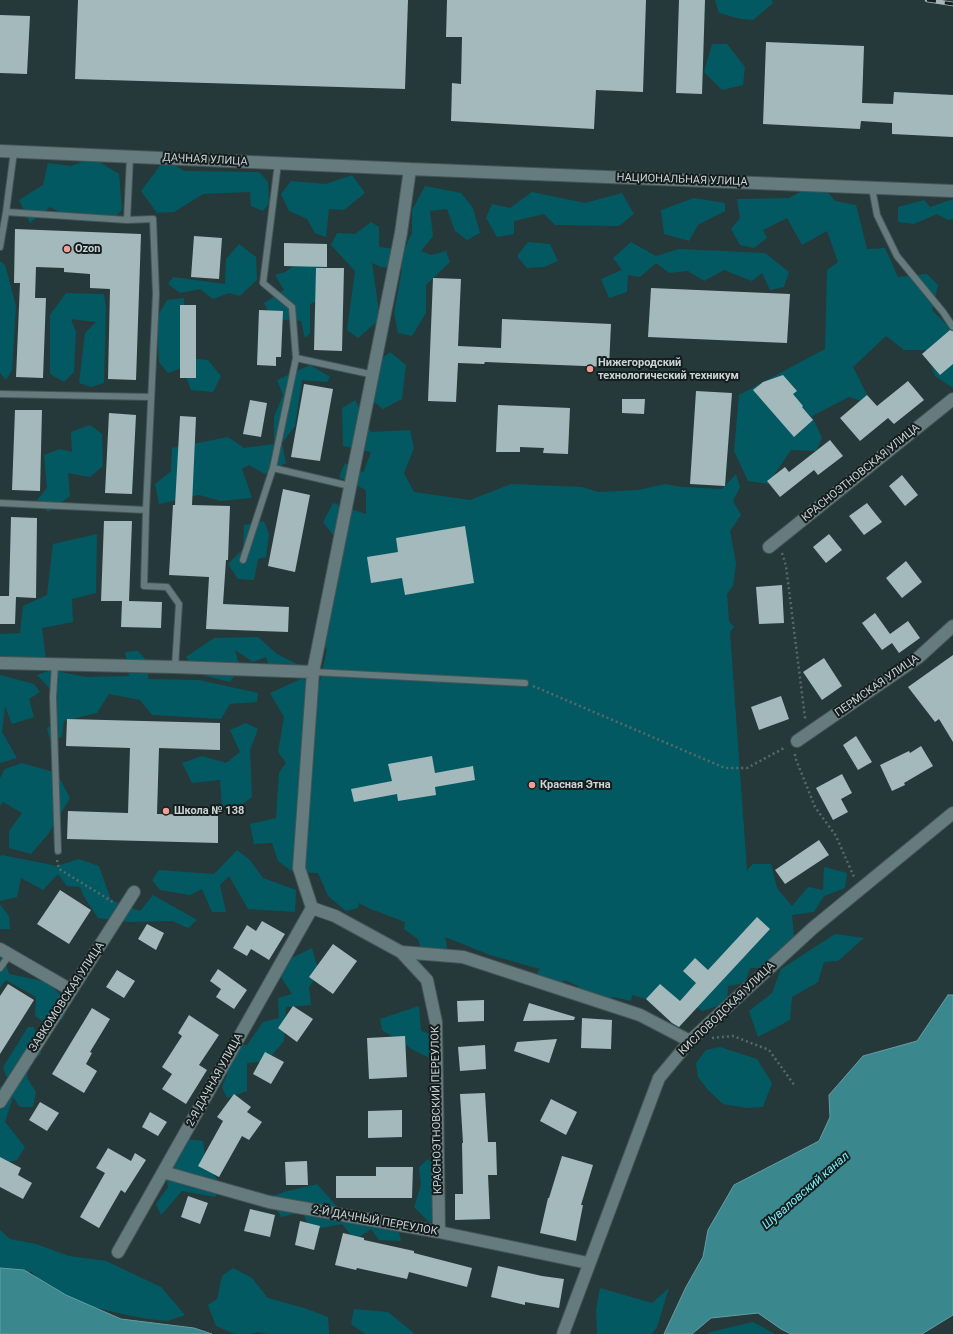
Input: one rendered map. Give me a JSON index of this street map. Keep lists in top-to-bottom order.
{
  "streets": {
    "street": [
      "ДАЧНАЯ УЛИЦА",
      "НАЦИОНАЛЬНАЯ УЛИЦА",
      "КРАСНОЭТНОВСКАЯ УЛИЦА",
      "ПЕРМСКАЯ УЛИЦА",
      "ЗАВКОМОВСКАЯ УЛИЦА",
      "КИСЛОВОДСКАЯ УЛИЦА",
      "2-Я ДАЧНАЯ УЛИЦА",
      "КРАСНОЭТНОВСКИЙ ПЕРЕУЛОК",
      "2-Й ДАЧНЫЙ ПЕРЕУЛОК"
    ]
  },
  "crossings": [
    ["ДАЧНАЯ УЛИЦА", "НАЦИОНАЛЬНАЯ УЛИЦА"],
    ["КИСЛОВОДСКАЯ УЛИЦА", "2-Й ДАЧНЫЙ ПЕРЕУЛОК"],
    ["2-Я ДАЧНАЯ УЛИЦА", "2-Й ДАЧНЫЙ ПЕРЕУЛОК"],
    ["КРАСНОЭТНОВСКИЙ ПЕРЕУЛОК", "2-Й ДАЧНЫЙ ПЕРЕУЛОК"]
  ],
  "water": ["Шуваловский канал"],
  "places": [
    "Ozon",
    "Нижегородский технологический техникум",
    "Красная Этна",
    "Школа № 138"
  ]
}
